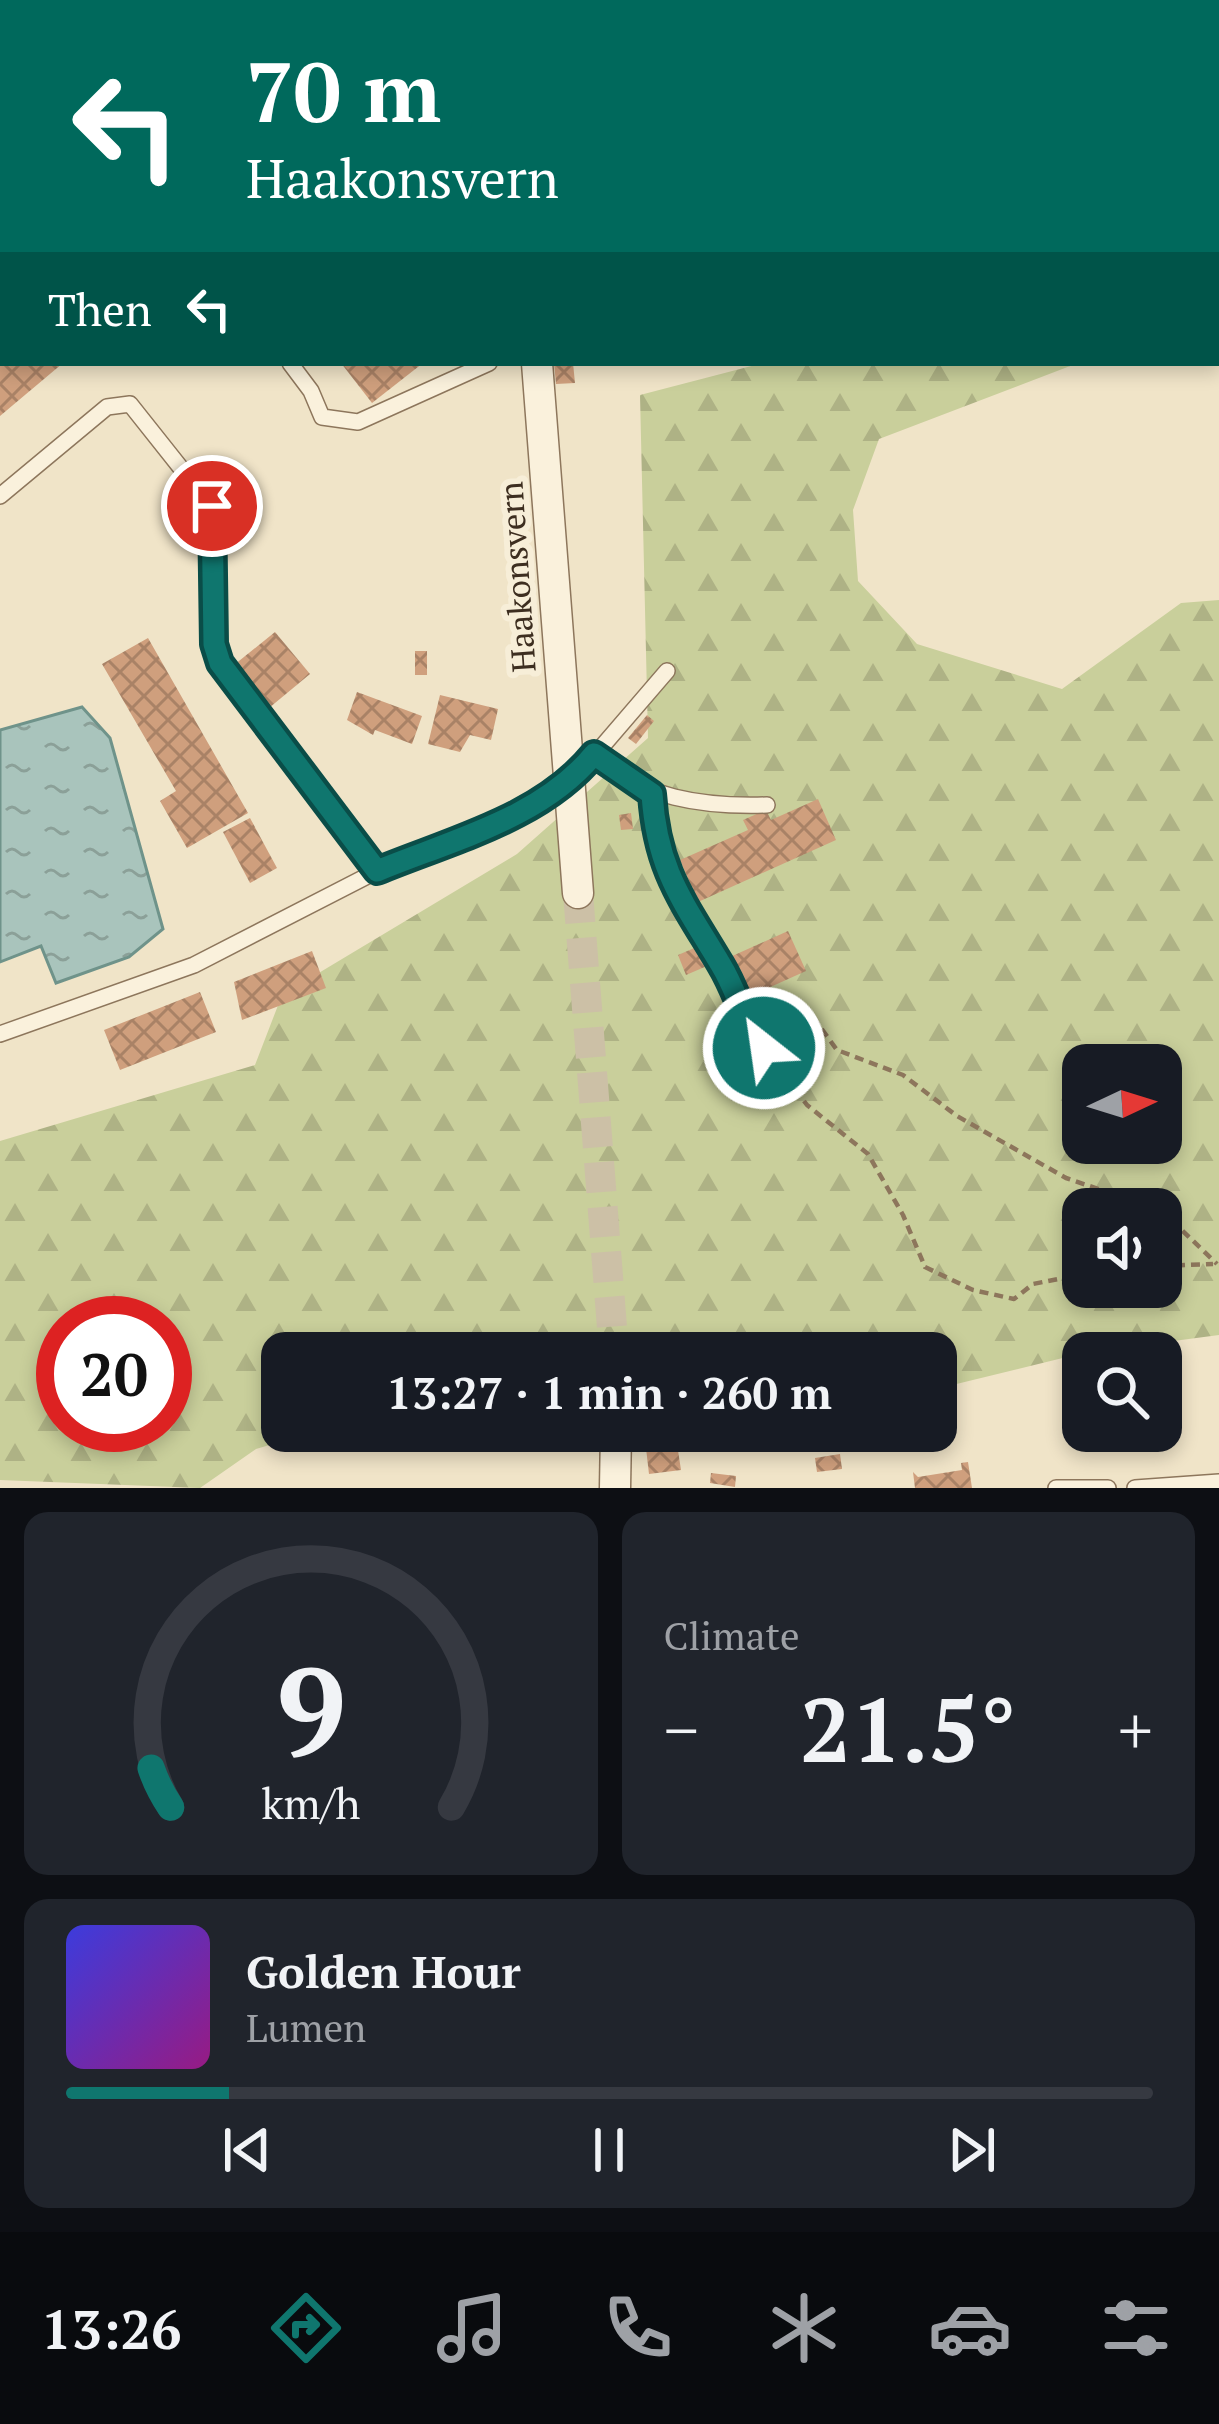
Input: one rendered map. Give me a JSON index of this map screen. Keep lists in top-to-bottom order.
{
  "streets": {
    "street": ["Haakonsvern"]
  },
  "north": "right",
  "page": {
    "turn": ["70 m", "Haakonsvern"],
    "then": "Then",
    "limit": "20",
    "trip": "13:27 · 1 min · 260 m",
    "tile": "Climate",
    "heat": ["−", "21.5°", "+"],
    "song": ["Golden Hour", "Lumen"],
    "tabs": "13:26",
    "gauge": ["9", "km/h"]
  }
}
